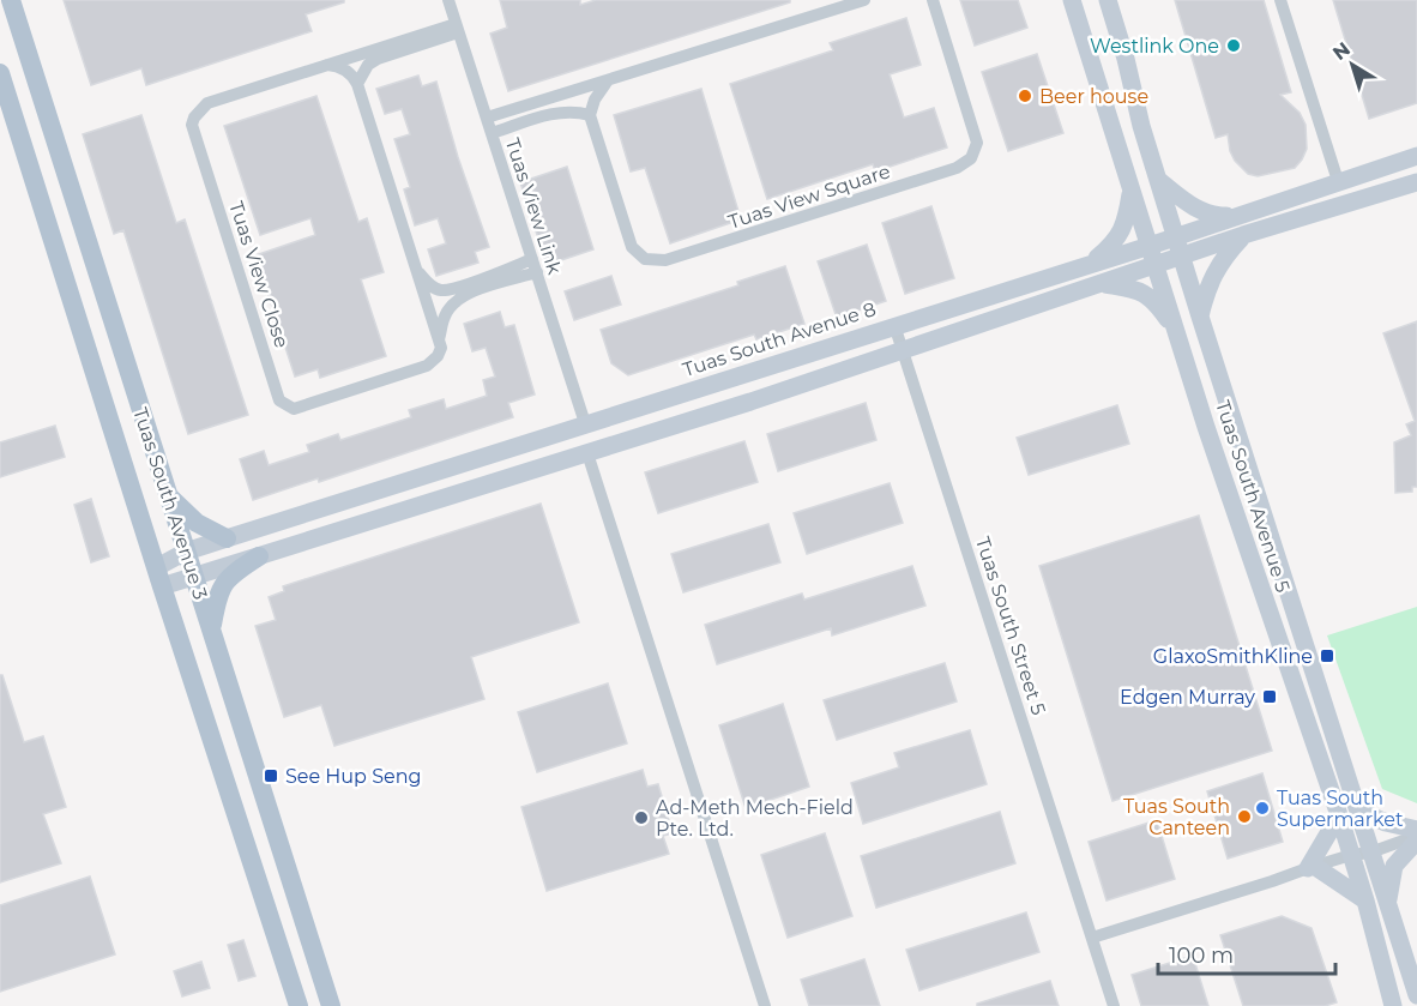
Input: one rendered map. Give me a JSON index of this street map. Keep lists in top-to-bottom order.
{
  "streets": {
    "main road": ["Tuas South Avenue 8", "Tuas South Avenue 5", "Tuas South Avenue 3"],
    "street": [
      "Tuas View Square",
      "Tuas View Link",
      "Tuas View Close",
      "Tuas South Street 5"
    ]
  },
  "crossings": [
    ["Tuas View Link", "Tuas View Close"],
    ["Tuas View Link", "Tuas South Avenue 8"],
    ["Tuas South Avenue 8", "Tuas South Avenue 5"],
    ["Tuas South Avenue 8", "Tuas South Avenue 3"],
    ["Tuas South Avenue 8", "Tuas South Street 5"]
  ],
  "places": {
    "other": [
      "Westlink One",
      "Beer house",
      "Tuas South Supermarket",
      "Tuas South Canteen",
      "Ad-Meth Mech-Field Pte. Ltd."
    ],
    "transit": ["GlaxoSmithKline", "Edgen Murray", "See Hup Seng"]
  },
  "scale_bar": "100 m",
  "north": "top left"
}
